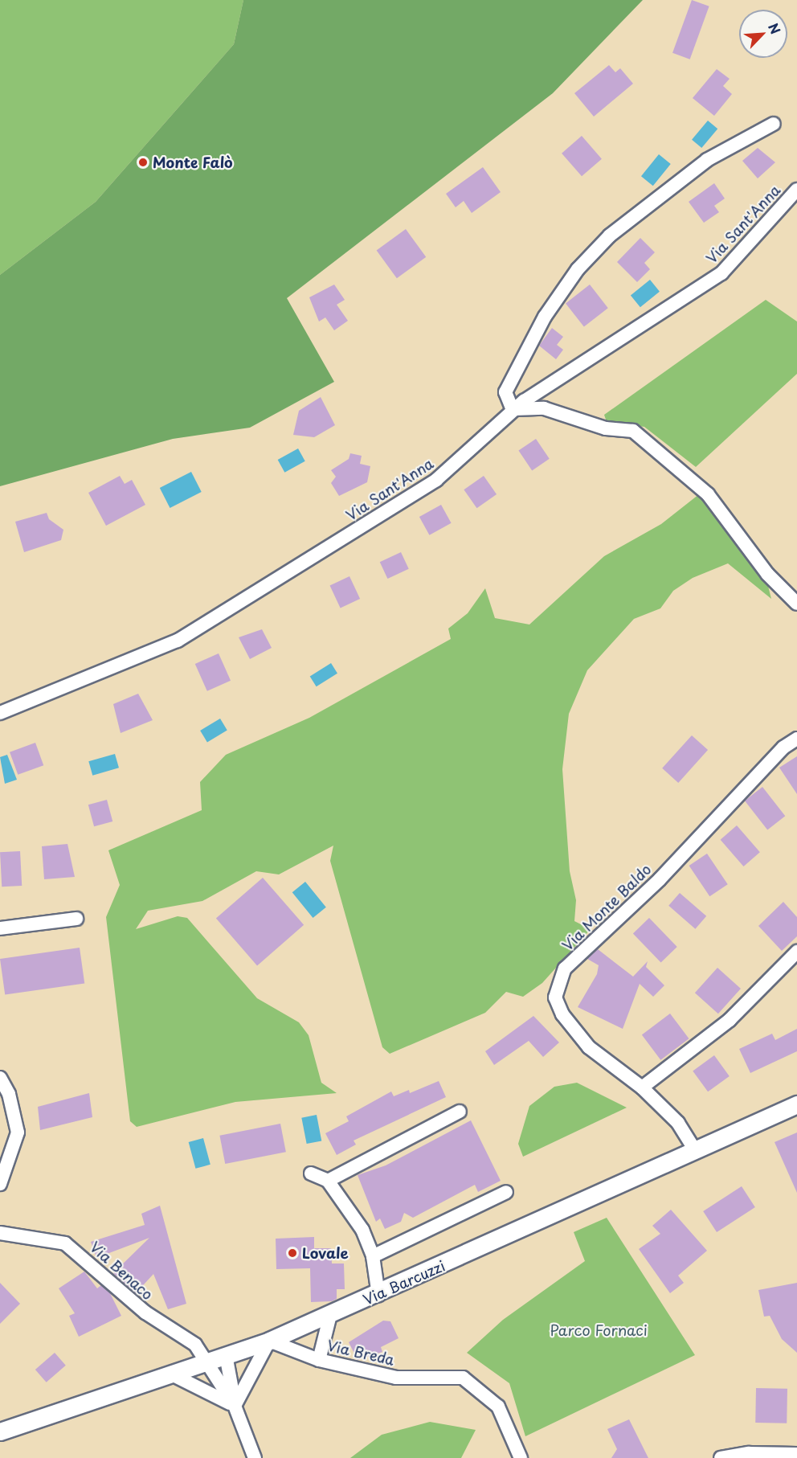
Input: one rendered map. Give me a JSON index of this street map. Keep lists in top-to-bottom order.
{
  "streets": {
    "street": [
      "Via Sant'Anna",
      "Via Monte Baldo",
      "Via Benaco",
      "Via Barcuzzi",
      "Via Breda"
    ]
  },
  "crossings": [
    ["Via Monte Baldo", "Via Barcuzzi"],
    ["Via Benaco", "Via Barcuzzi"],
    ["Via Barcuzzi", "Via Breda"]
  ],
  "parks": ["Parco Fornaci"],
  "places": ["Monte Falò", "Lovale"],
  "north": "top right"
}
